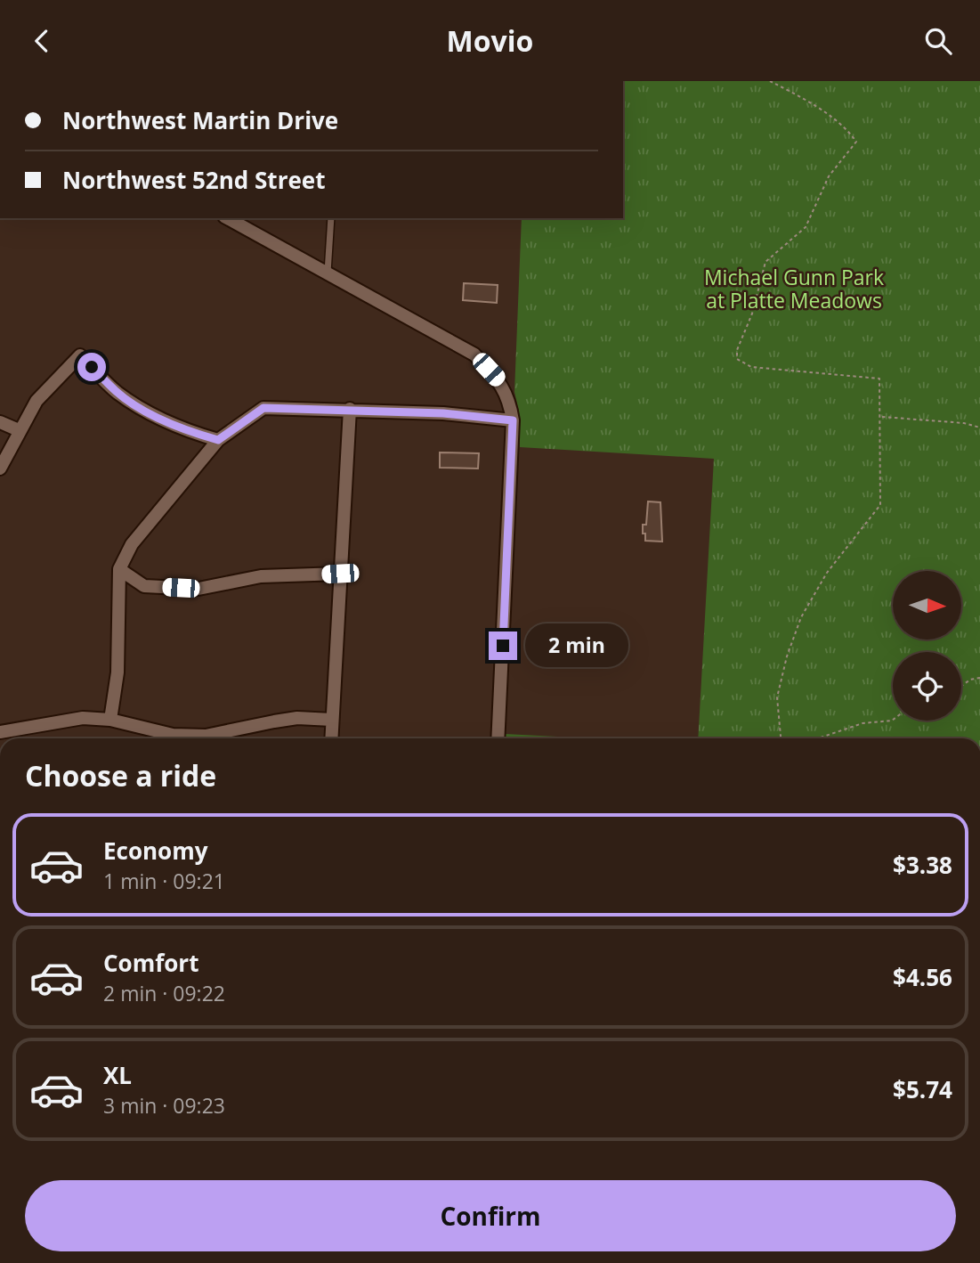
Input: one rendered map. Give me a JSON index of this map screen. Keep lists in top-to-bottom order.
{
  "parks": ["Michael Gunn Park at Platte Meadows"],
  "north": "right",
  "page": {
    "header": "Movio",
    "banner": ["Northwest Martin Drive", "Northwest 52nd Street"],
    "bubble": "2 min",
    "heading": "Choose a ride",
    "list": [
      {
        "name": "Economy",
        "note": "1 min · 09:21",
        "value": "$3.38"
      },
      {
        "name": "Comfort",
        "note": "2 min · 09:22",
        "value": "$4.56"
      },
      {
        "name": "XL",
        "note": "3 min · 09:23",
        "value": "$5.74"
      }
    ],
    "buttons": "Confirm"
  }
}
